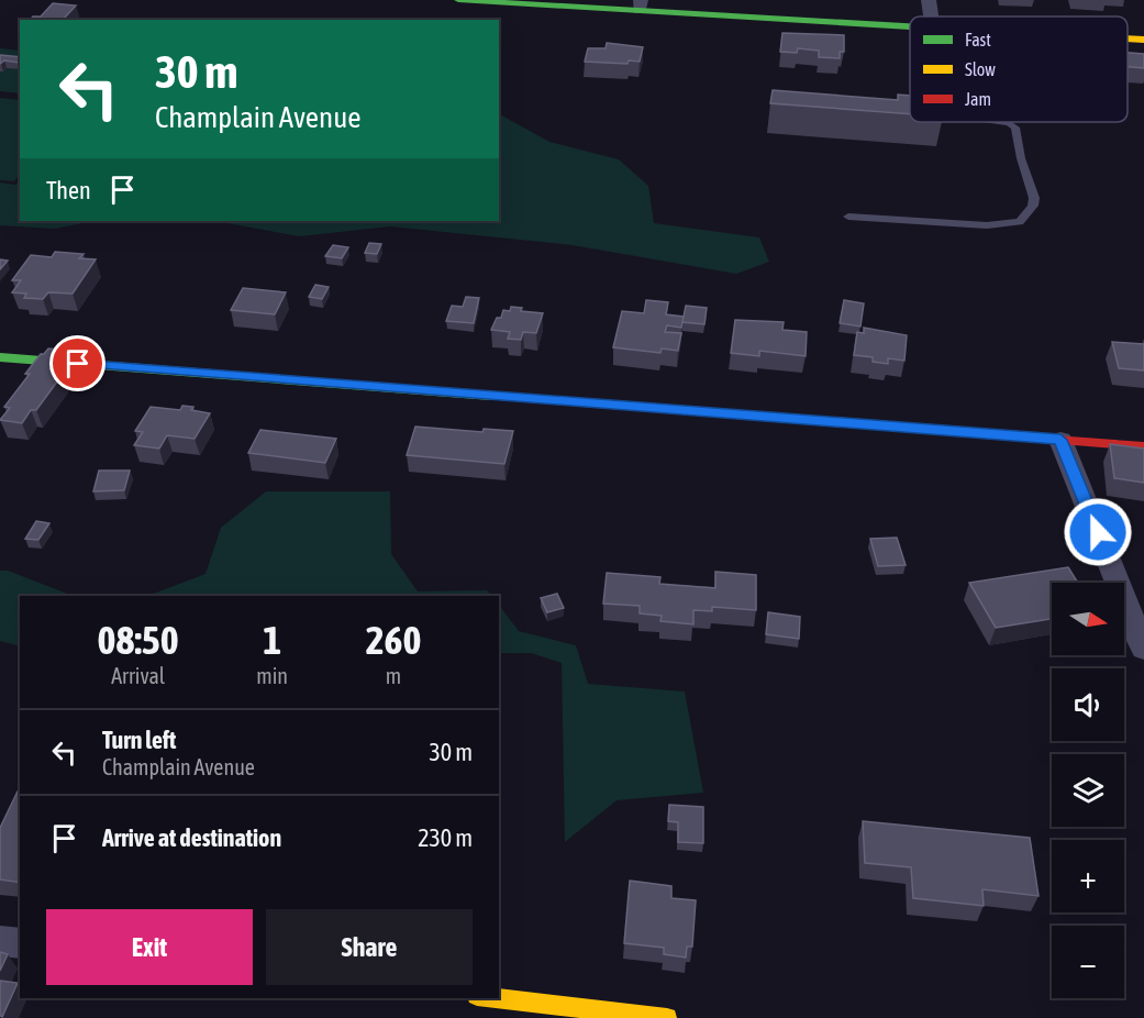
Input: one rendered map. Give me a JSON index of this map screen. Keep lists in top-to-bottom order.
{
  "legend": ["Fast", "Slow", "Jam"],
  "north": "right",
  "page": {
    "turn": ["30 m", "Champlain Avenue"],
    "then": "Then",
    "map_buttons": ["+", "−"],
    "eta": [
      "08:50",
      "Arrival",
      "1",
      "min",
      "260",
      "m"
    ],
    "list": [
      {
        "name": "Turn left",
        "note": "Champlain Avenue",
        "value": "30 m"
      },
      {
        "name": "Arrive at destination",
        "value": "230 m"
      }
    ],
    "buttons": ["Exit", "Share"]
  }
}
